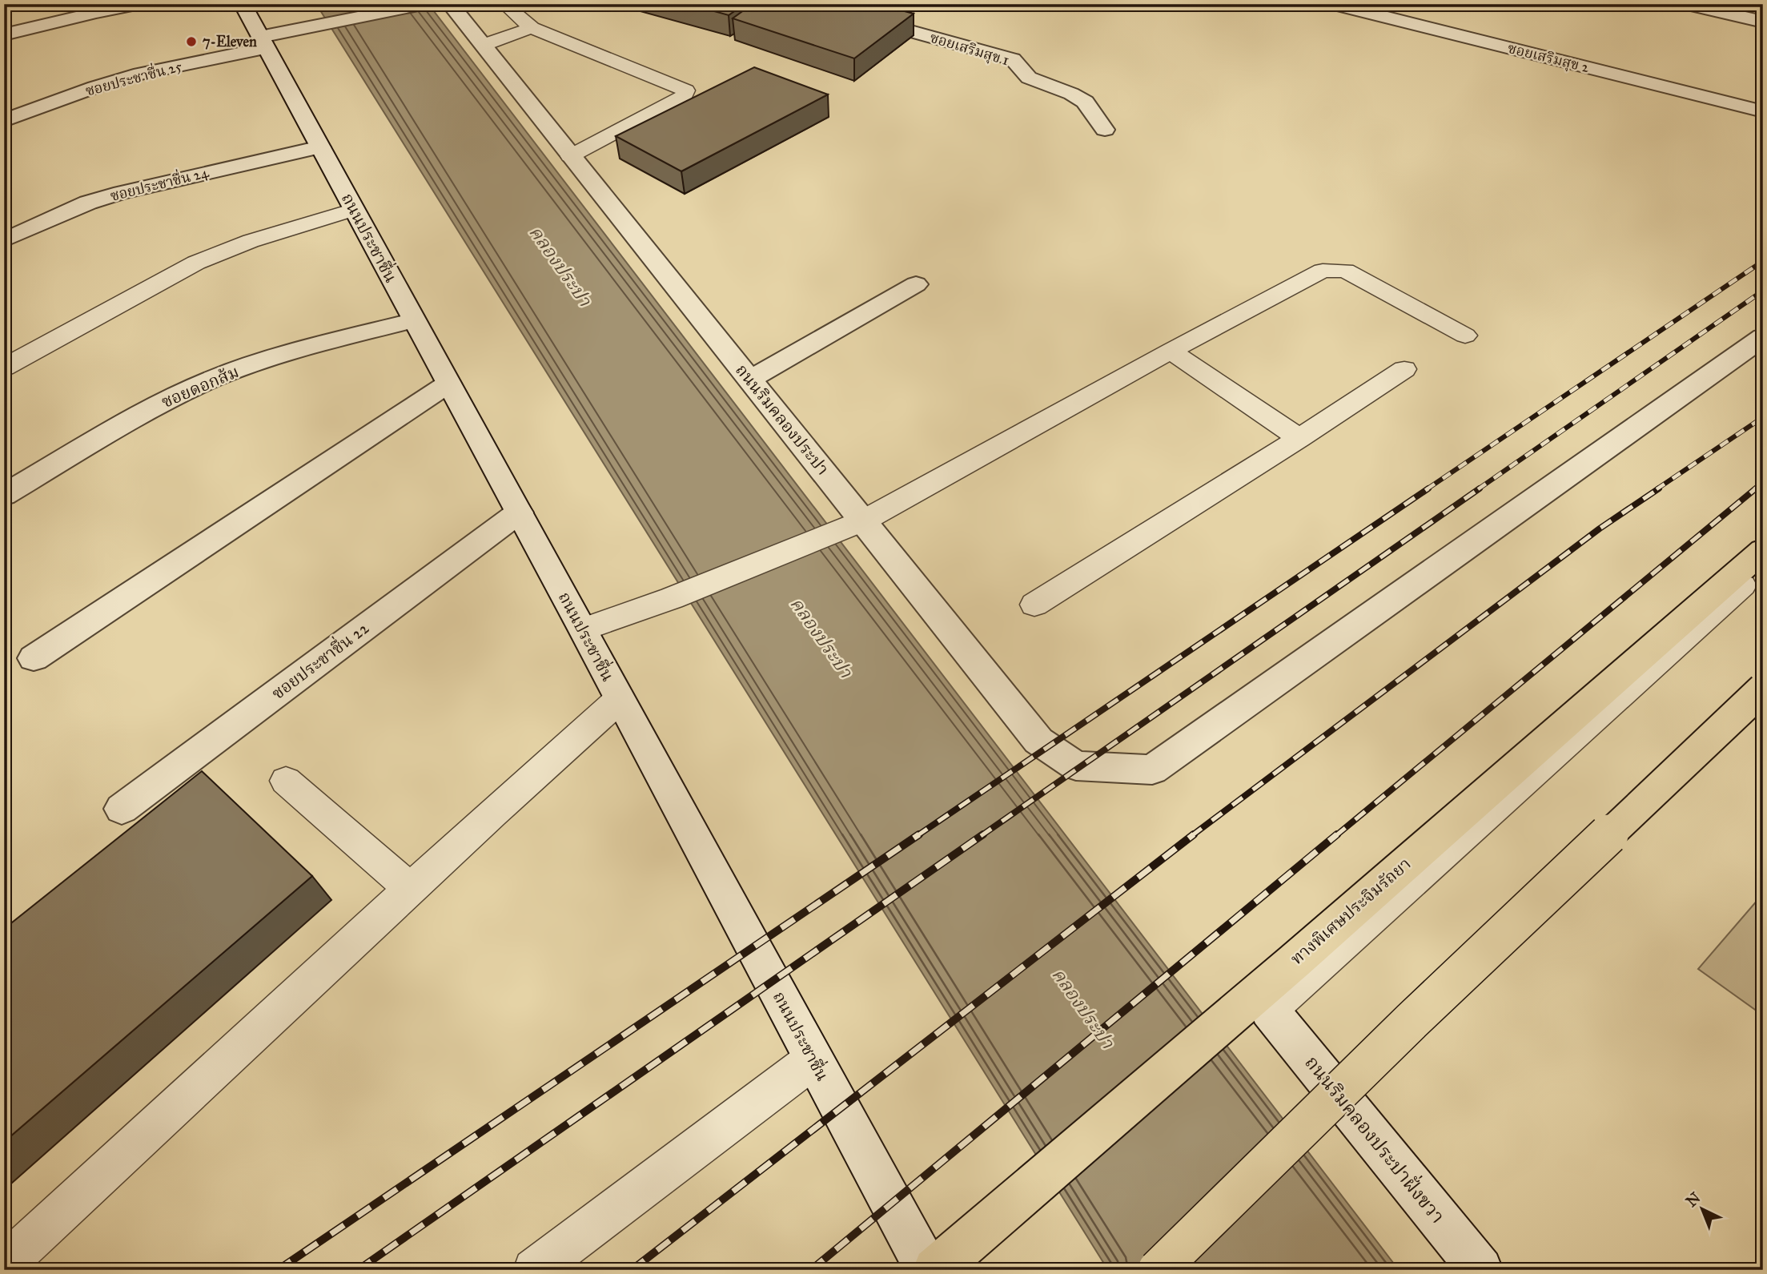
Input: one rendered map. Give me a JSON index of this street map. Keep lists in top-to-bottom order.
{
  "streets": {
    "highway": ["ทางพิเศษประจิมรัถยา"],
    "street": [
      "ซอยเสริมสุข 1",
      "ซอยเสริมสุข 2",
      "ซอยประชาชื่น 25",
      "ซอยประชาชื่น 24",
      "ถนนประชาชื่น",
      "ซอยดอกส้ม",
      "ถนนริมคลองประปา",
      "ซอยประชาชื่น 22",
      "ถนนริมคลองประปาฝั่งขวา"
    ]
  },
  "crossings": [
    ["ซอยประชาชื่น 25", "ถนนประชาชื่น"],
    ["ซอยประชาชื่น 24", "ถนนประชาชื่น"],
    ["ถนนประชาชื่น", "ซอยดอกส้ม"],
    ["ถนนประชาชื่น", "ซอยประชาชื่น 22"]
  ],
  "water": ["คลองประปา"],
  "places": ["7-Eleven"],
  "north": "top left"
}
